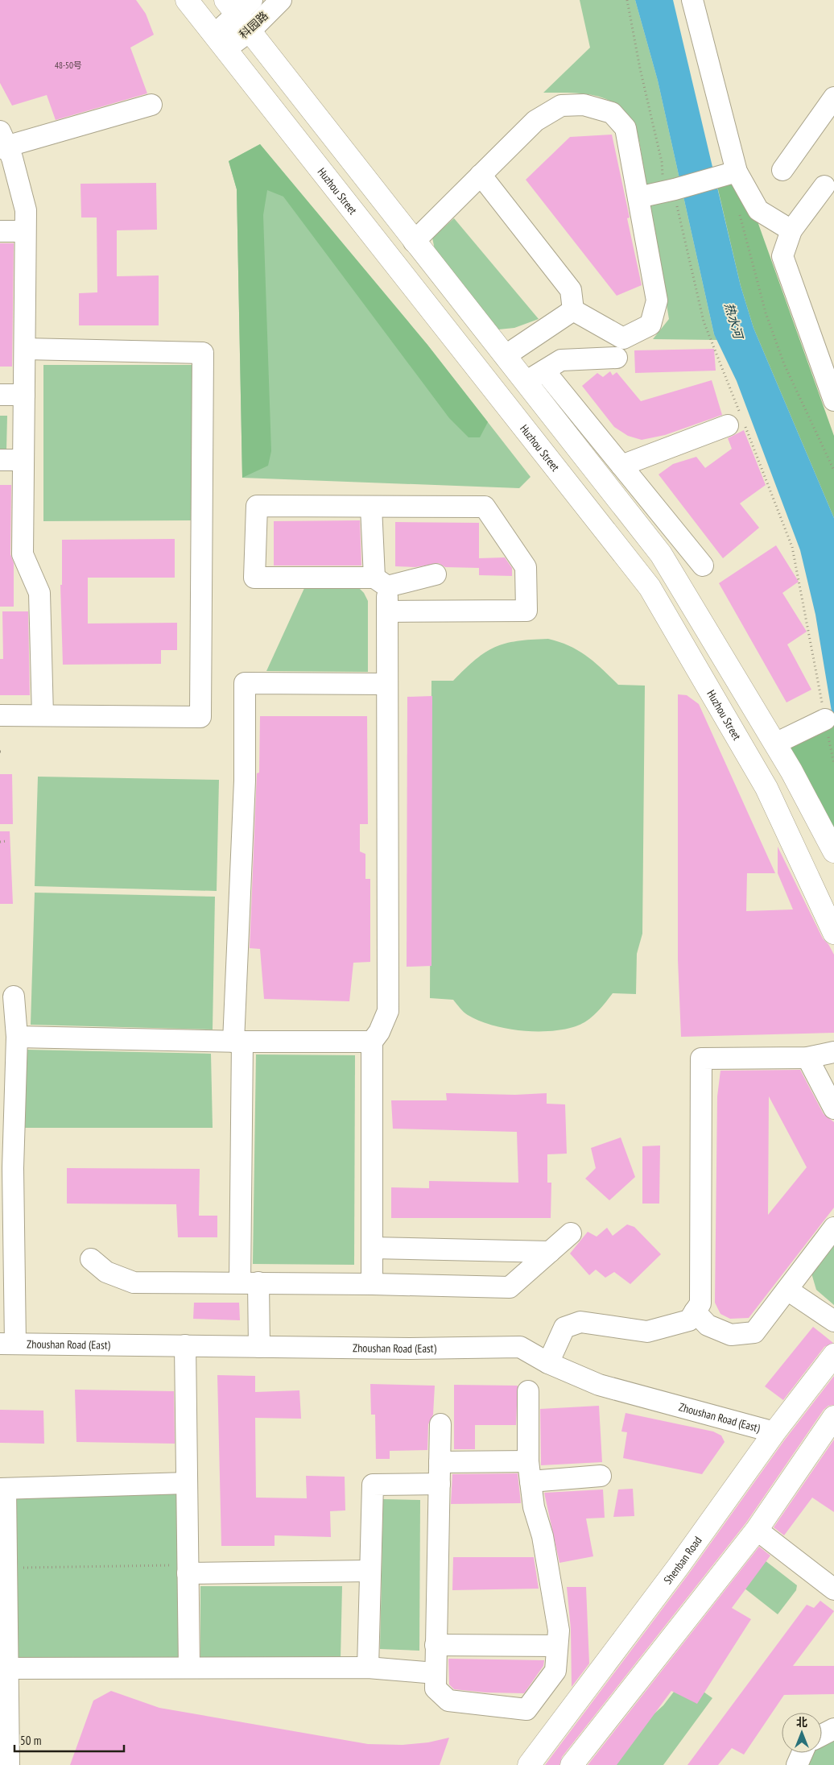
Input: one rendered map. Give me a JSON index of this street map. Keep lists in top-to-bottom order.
{
  "streets": {
    "main road": ["Huzhou Street", "Shenban Road"],
    "street": ["科园路", "Zhoushan Road (East)"]
  },
  "crossings": [
    ["科园路", "Huzhou Street"],
    ["Zhoushan Road (East)", "Shenban Road"]
  ],
  "water": ["热水河"],
  "house_numbers": ["48-50号"],
  "scale_bar": "50 m",
  "north": "top"
}
